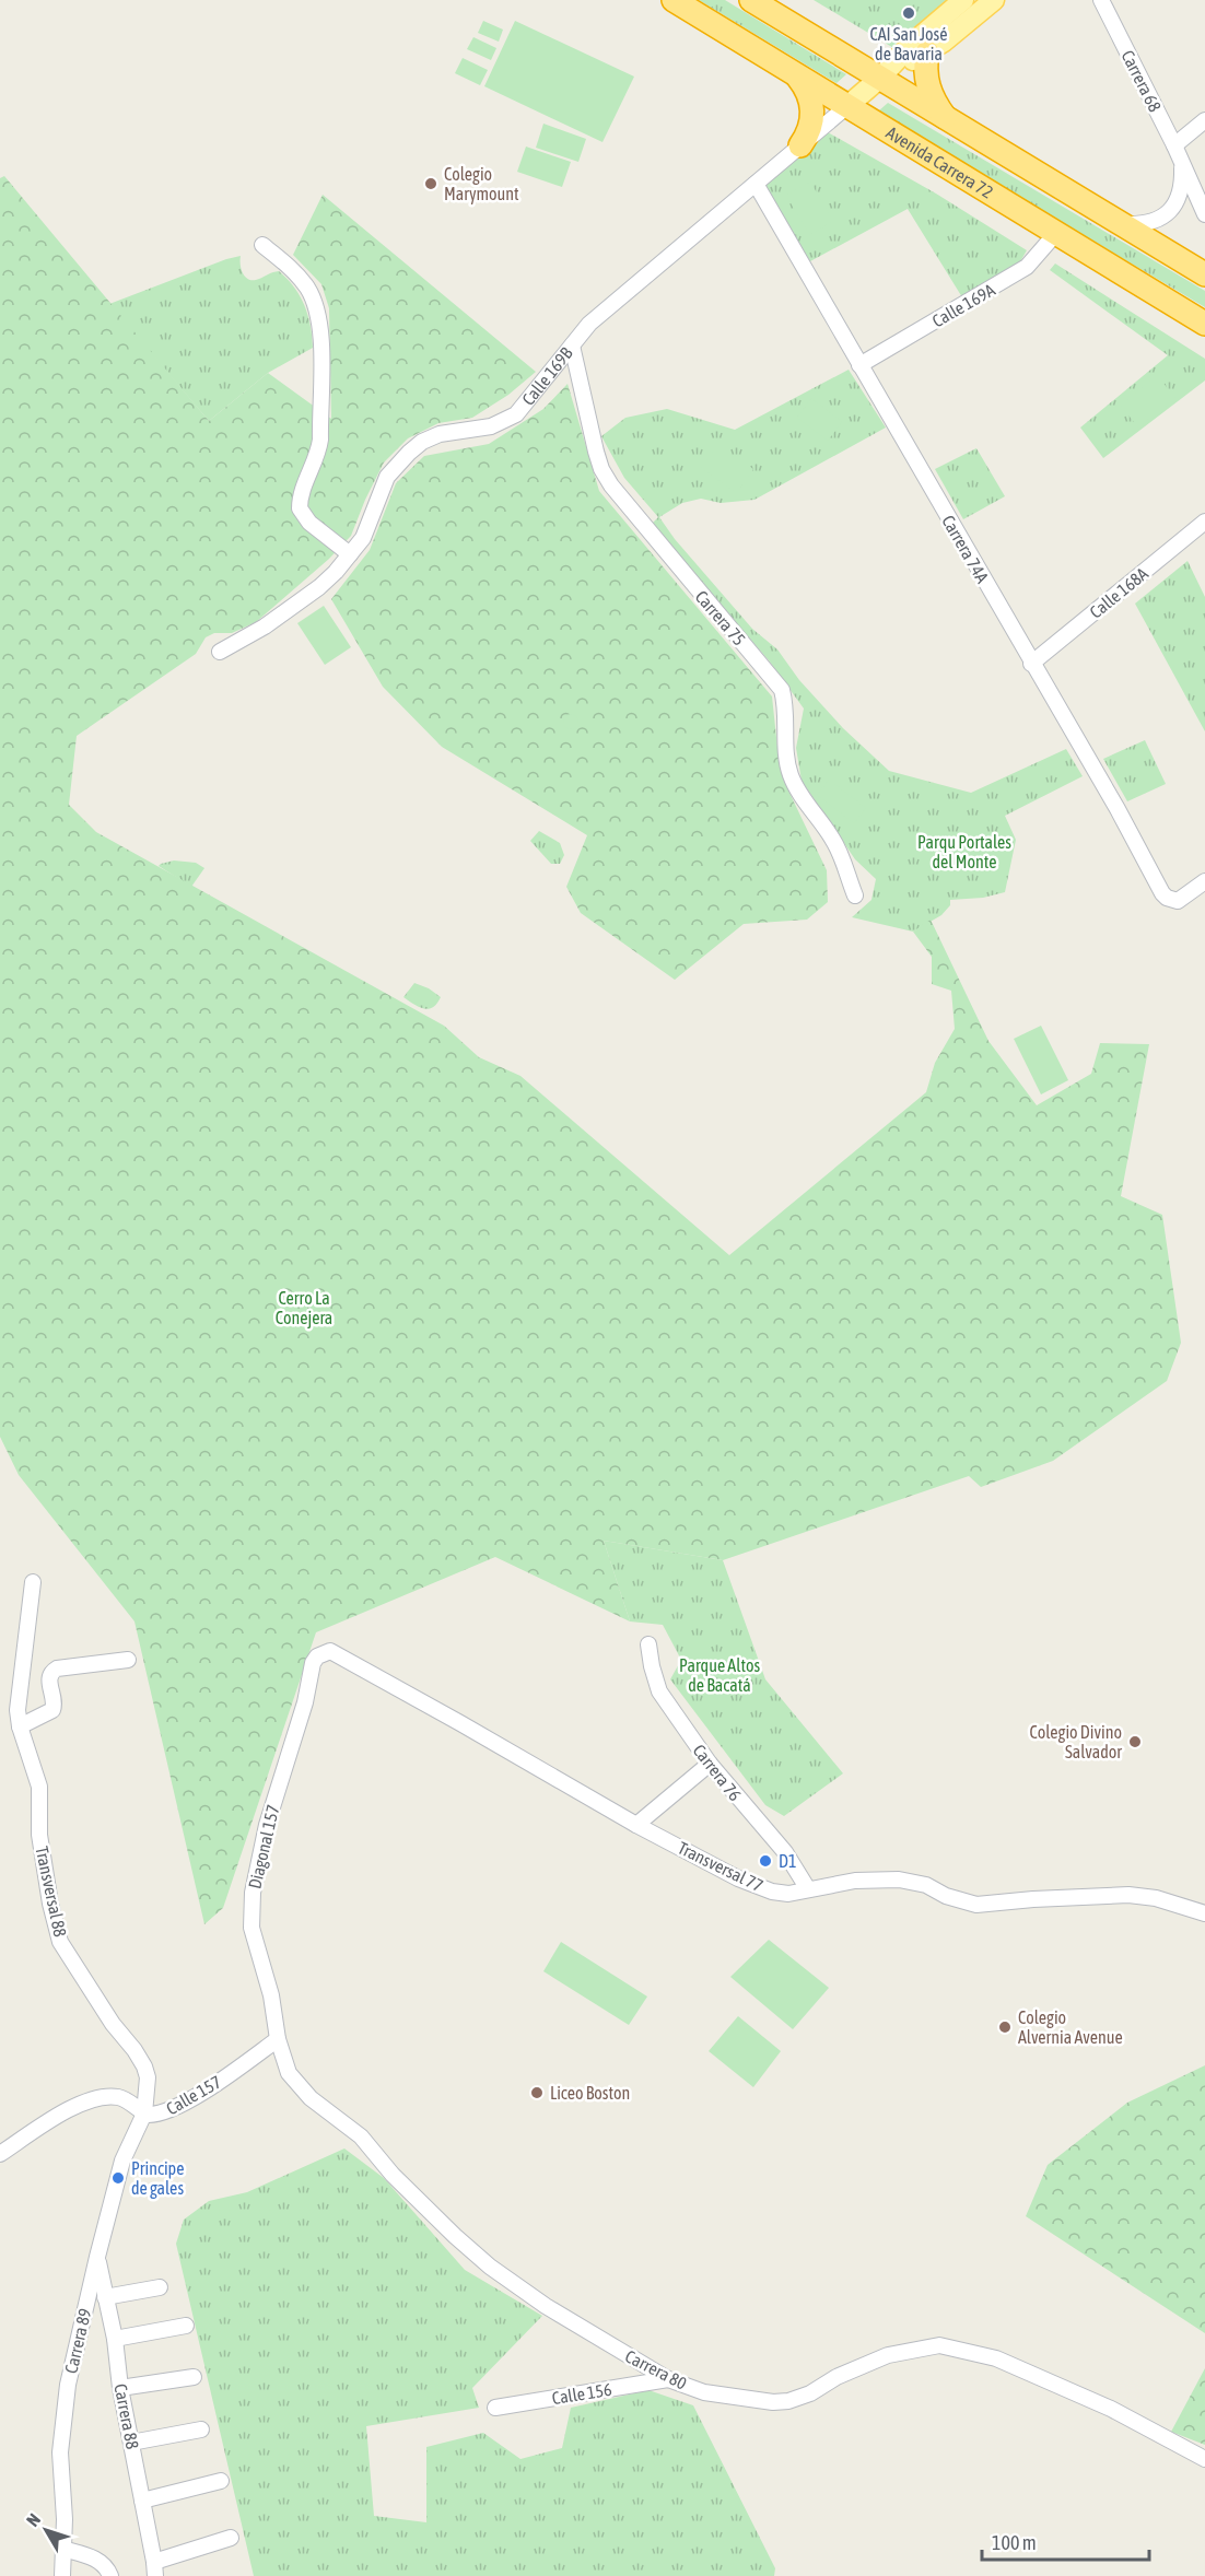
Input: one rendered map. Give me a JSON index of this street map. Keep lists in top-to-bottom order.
{
  "streets": {
    "highway": ["Avenida Carrera 72"],
    "main road": ["Calle 169B"],
    "street": [
      "Carrera 68",
      "Calle 169A",
      "Carrera 74A",
      "Calle 168A",
      "Carrera 75",
      "Carrera 76",
      "Diagonal 157",
      "Transversal 77",
      "Transversal 88",
      "Calle 157",
      "Carrera 89",
      "Carrera 80",
      "Calle 156",
      "Carrera 88"
    ]
  },
  "crossings": [
    ["Avenida Carrera 72", "Calle 169A"],
    ["Avenida Carrera 72", "Calle 169B"],
    ["Calle 169A", "Carrera 74A"],
    ["Calle 169B", "Carrera 74A"],
    ["Calle 169B", "Carrera 75"],
    ["Carrera 74A", "Calle 168A"],
    ["Carrera 76", "Transversal 77"],
    ["Diagonal 157", "Transversal 77"],
    ["Diagonal 157", "Calle 157"],
    ["Diagonal 157", "Carrera 80"],
    ["Transversal 88", "Calle 157"],
    ["Transversal 88", "Carrera 89"],
    ["Calle 157", "Carrera 89"],
    ["Calle 157", "Carrera 80"],
    ["Carrera 89", "Carrera 88"],
    ["Carrera 80", "Calle 156"]
  ],
  "parks": ["Parqu Portales del Monte", "Cerro La Conejera", "Parque Altos de Bacatá"],
  "places": [
    "CAI San José de Bavaria",
    "Colegio Marymount",
    "Colegio Divino Salvador",
    "D1",
    "Colegio Alvernia Avenue",
    "Liceo Boston",
    "Principe de gales"
  ],
  "scale_bar": "100 m",
  "north": "top left"
}
